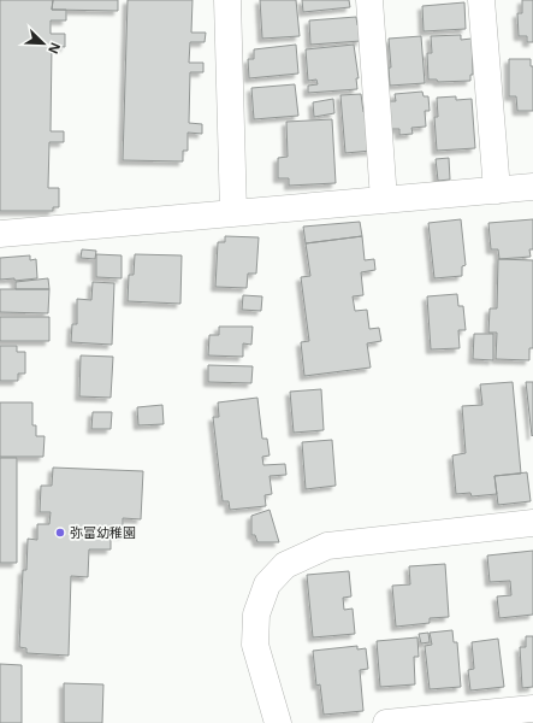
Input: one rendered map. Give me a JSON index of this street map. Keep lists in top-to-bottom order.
{
  "places": ["弥富幼稚園"],
  "north": "bottom right"
}
